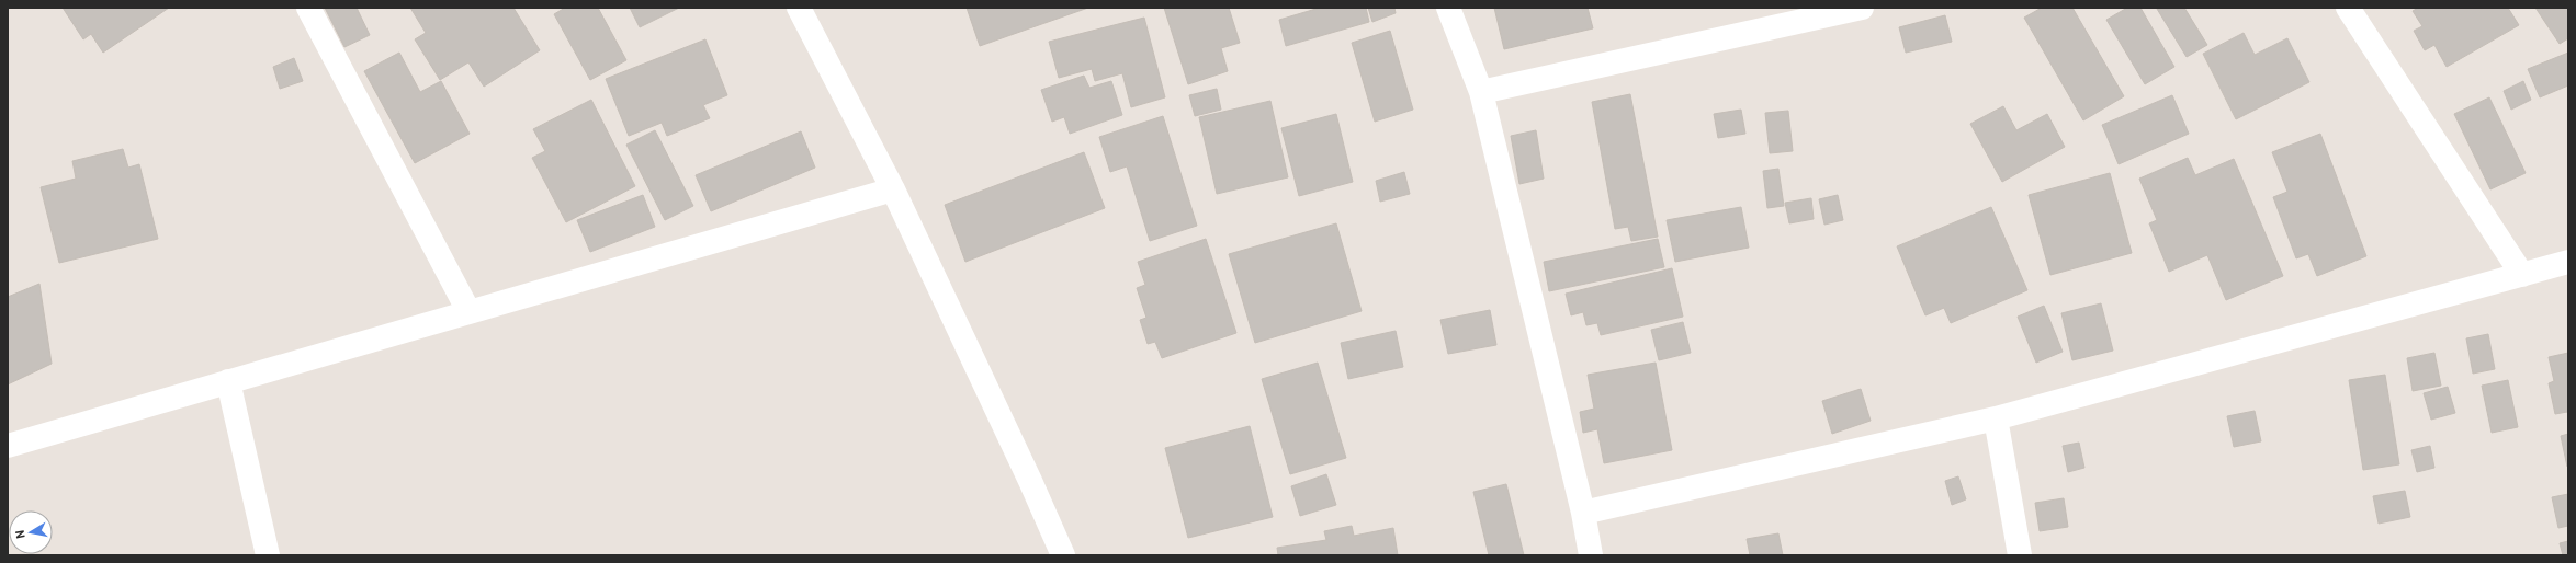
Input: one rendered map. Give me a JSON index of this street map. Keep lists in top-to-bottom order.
{
  "north": "left"
}
